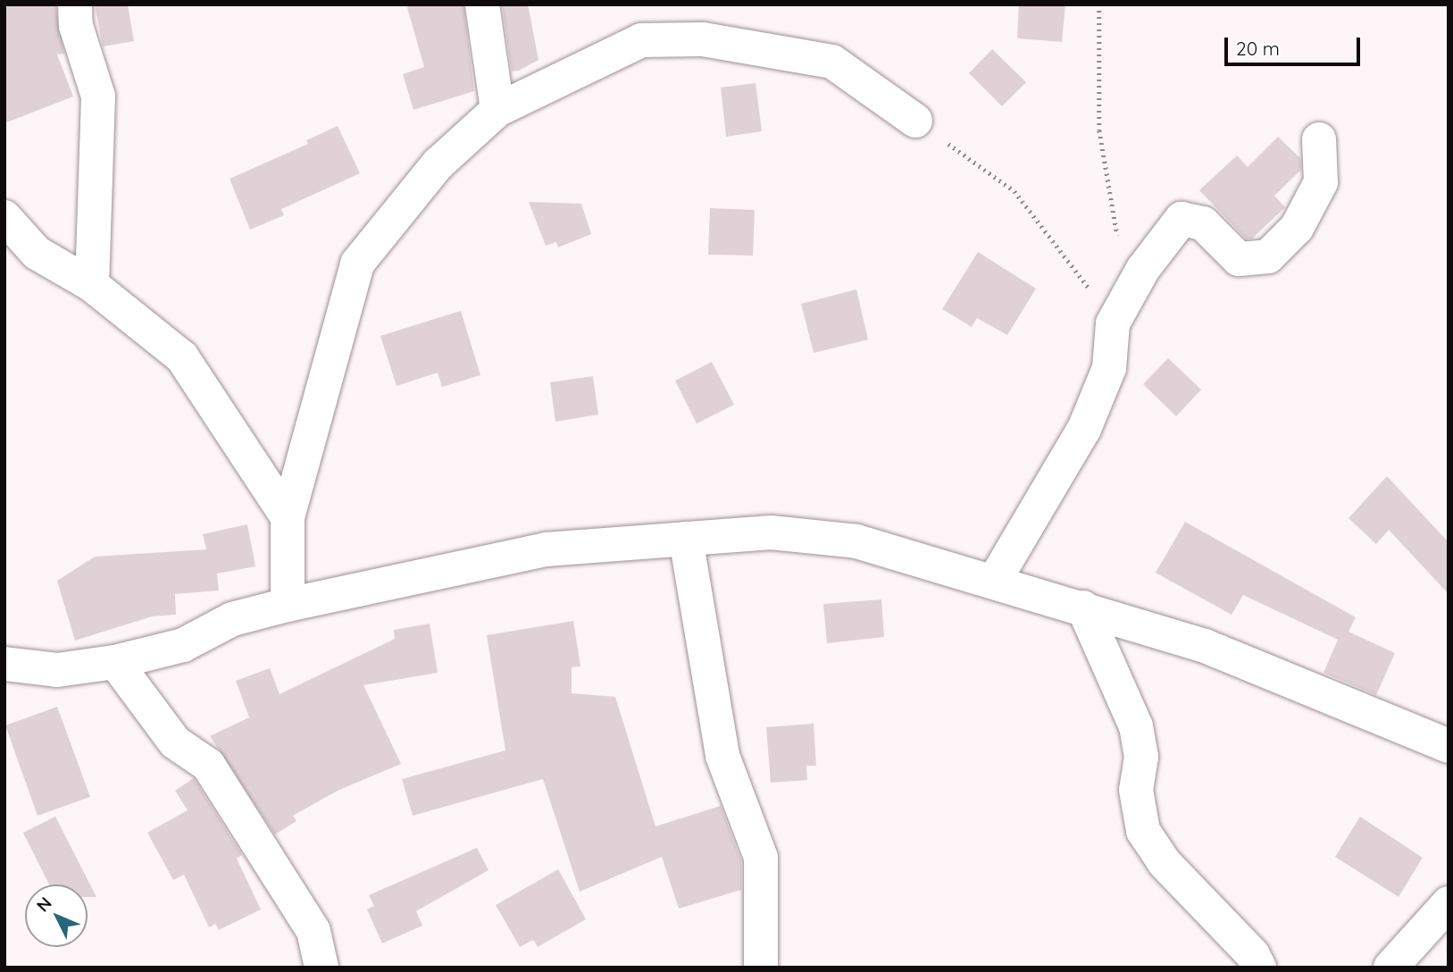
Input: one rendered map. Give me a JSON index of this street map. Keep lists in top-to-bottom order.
{
  "scale_bar": "20 m",
  "north": "top left"
}
